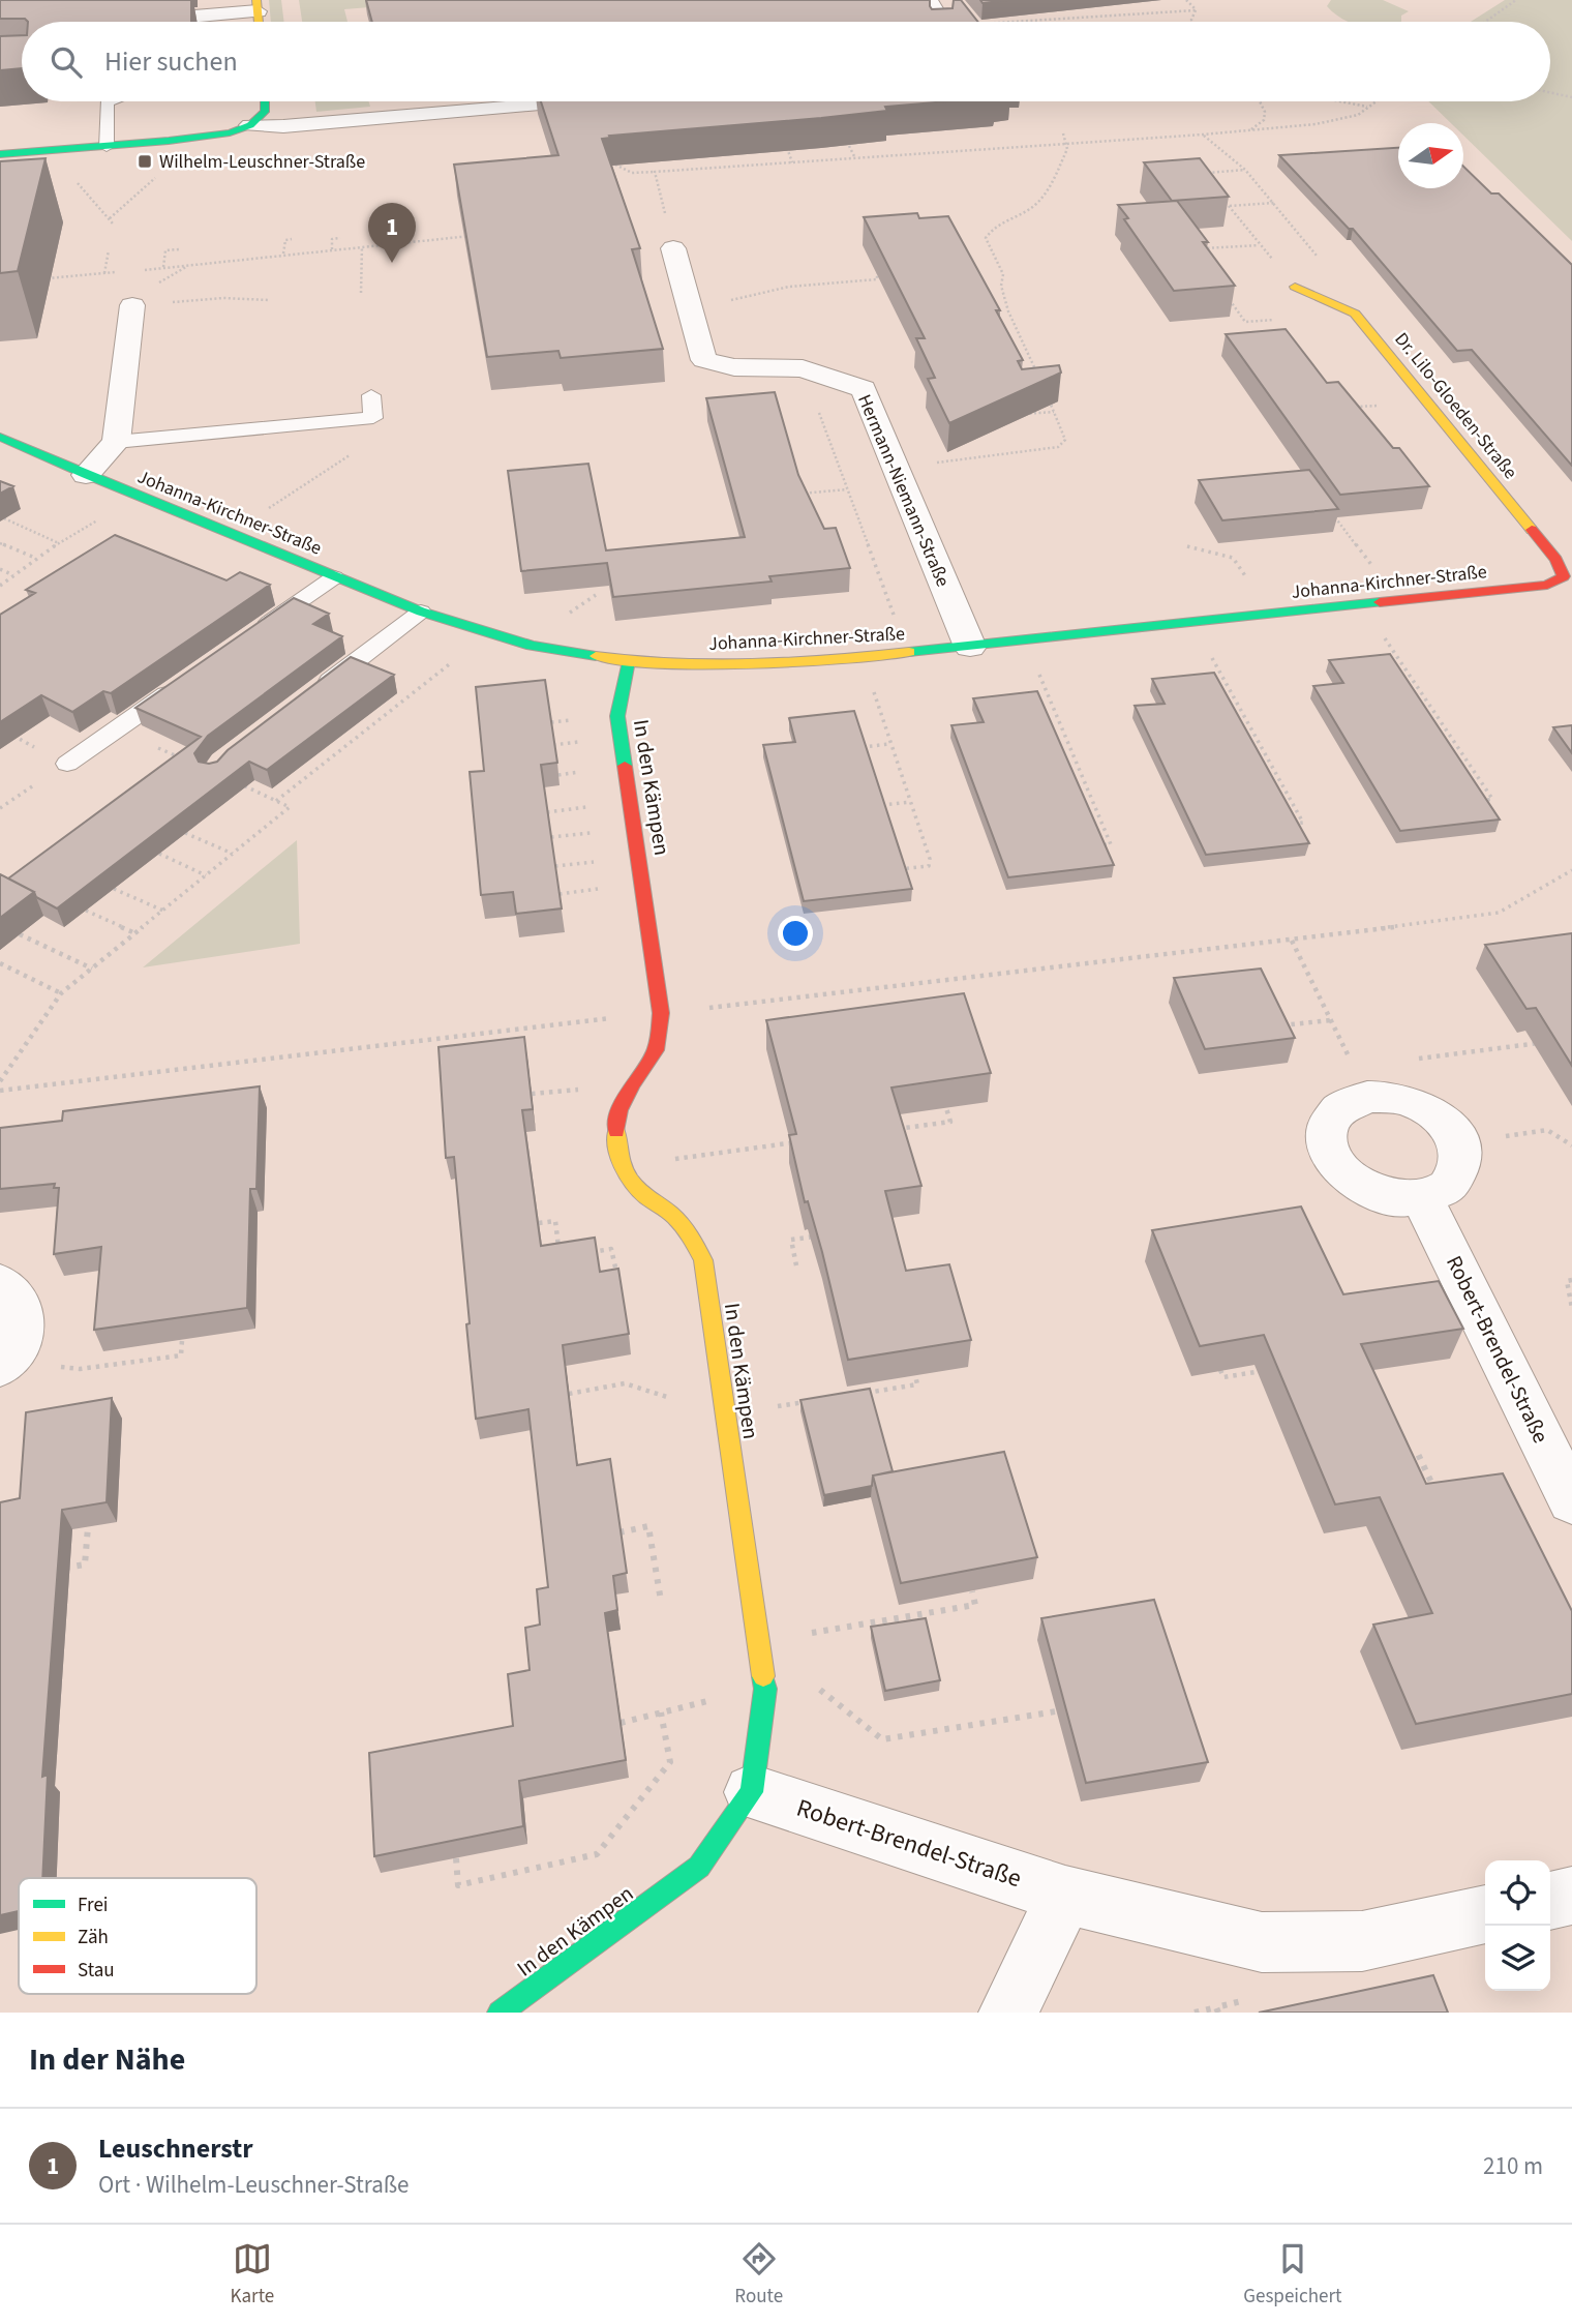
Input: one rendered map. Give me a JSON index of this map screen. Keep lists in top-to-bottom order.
{
  "streets": {
    "street": [
      "Dr. Lilo-Gloeden-Straße",
      "Hermann-Niemann-Straße",
      "Johanna-Kirchner-Straße",
      "In den Kämpen",
      "Robert-Brendel-Straße"
    ]
  },
  "crossings": [
    ["Dr. Lilo-Gloeden-Straße", "Johanna-Kirchner-Straße"],
    ["Hermann-Niemann-Straße", "Johanna-Kirchner-Straße"],
    ["Johanna-Kirchner-Straße", "In den Kämpen"],
    ["In den Kämpen", "Robert-Brendel-Straße"]
  ],
  "places": {
    "transit": ["Wilhelm-Leuschner-Straße"]
  },
  "legend": ["Frei", "Zäh", "Stau"],
  "north": "right",
  "page": {
    "search": "Hier suchen",
    "pins": "1",
    "heading": "In der Nähe",
    "list": [
      {
        "mark": "1",
        "name": "Leuschnerstr",
        "note": "Ort · Wilhelm-Leuschner-Straße",
        "value": "210 m"
      }
    ],
    "nav": ["Karte", "Route", "Gespeichert"]
  }
}
